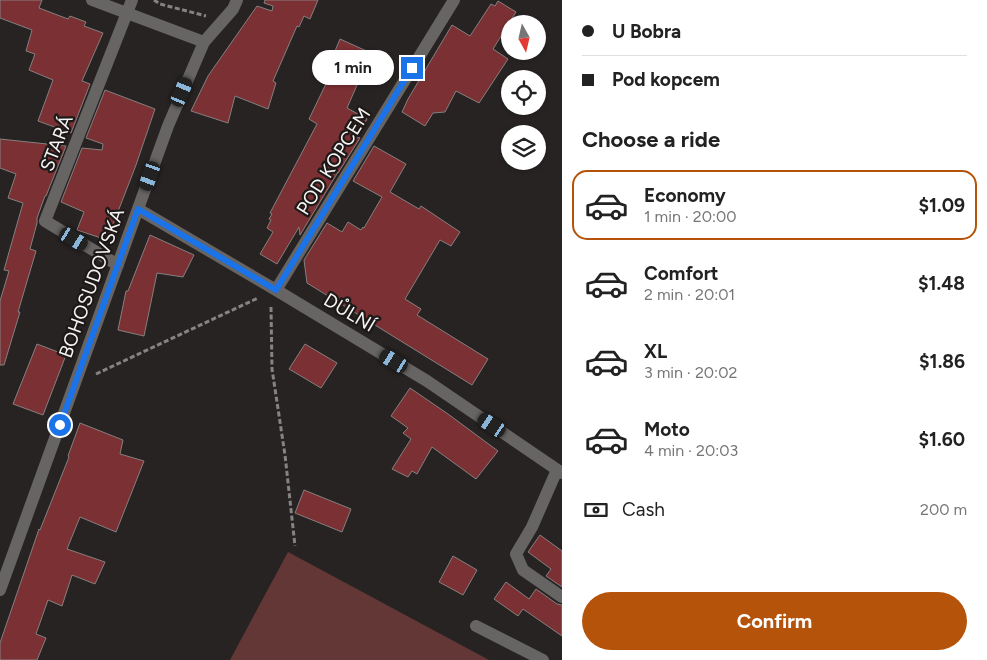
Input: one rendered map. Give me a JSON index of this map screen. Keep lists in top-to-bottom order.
{
  "streets": {
    "street": [
      "STARÁ",
      "POD KOPCEM",
      "BOHOSUDOVSKÁ",
      "DŮLNÍ"
    ]
  },
  "crossings": [
    ["STARÁ", "BOHOSUDOVSKÁ"],
    ["POD KOPCEM", "DŮLNÍ"],
    ["BOHOSUDOVSKÁ", "DŮLNÍ"]
  ],
  "north": "bottom",
  "page": {
    "banner": ["U Bobra", "Pod kopcem"],
    "bubble": "1 min",
    "heading": "Choose a ride",
    "list": [
      {
        "name": "Economy",
        "note": "1 min · 20:00",
        "value": "$1.09"
      },
      {
        "name": "Comfort",
        "note": "2 min · 20:01",
        "value": "$1.48"
      },
      {
        "name": "XL",
        "note": "3 min · 20:02",
        "value": "$1.86"
      },
      {
        "name": "Moto",
        "note": "4 min · 20:03",
        "value": "$1.60"
      }
    ],
    "pay": ["Cash", "200 m"],
    "buttons": "Confirm"
  }
}
